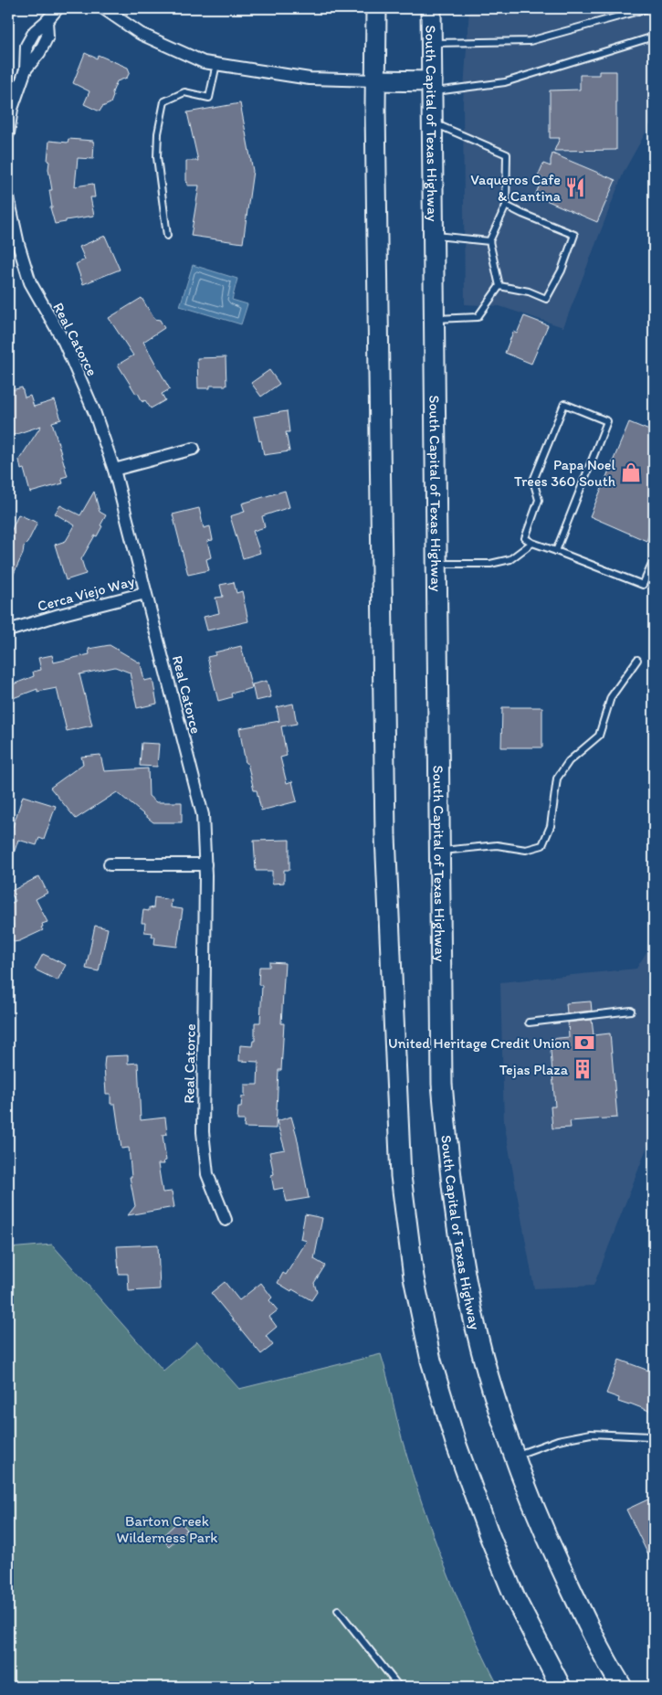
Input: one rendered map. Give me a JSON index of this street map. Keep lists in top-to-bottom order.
{
  "streets": {
    "highway": ["South Capital of Texas Highway"],
    "street": ["Real Catorce", "Cerca Viejo Way"]
  },
  "crossings": [
    ["Real Catorce", "Cerca Viejo Way"]
  ],
  "parks": ["Barton Creek Wilderness Park"],
  "places": {
    "restaurant": ["Vaqueros Cafe & Cantina"],
    "shop": ["Papa Noel Trees 360 South"],
    "bank": ["United Heritage Credit Union"],
    "building": ["Tejas Plaza"]
  }
}
